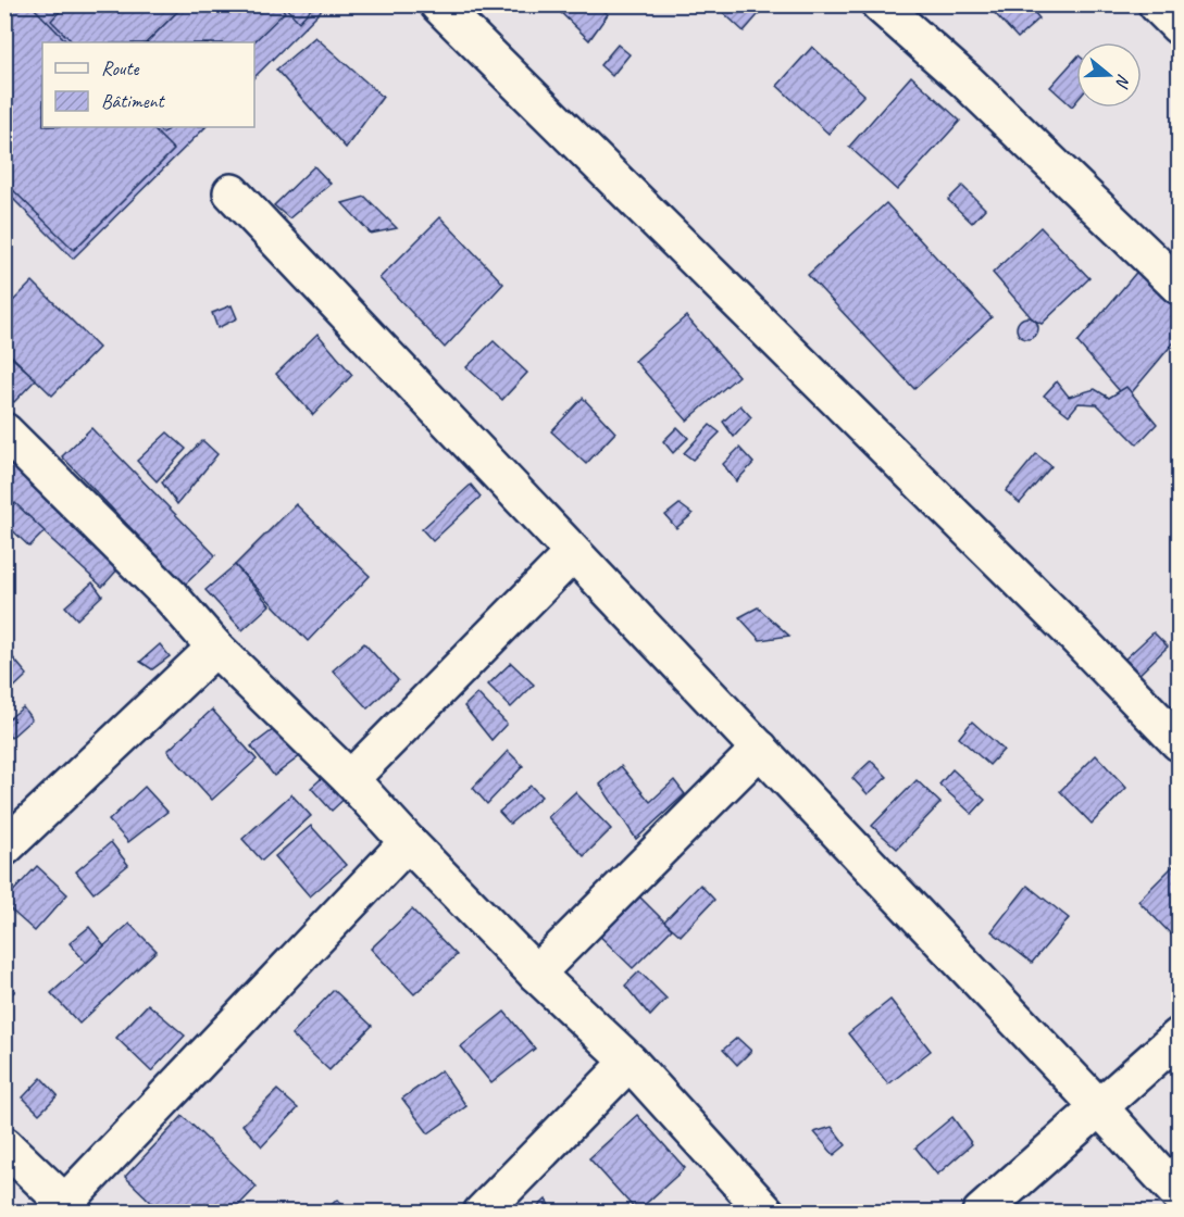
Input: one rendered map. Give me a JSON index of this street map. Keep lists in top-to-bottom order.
{
  "legend": ["Route", "Bâtiment"],
  "north": "right"
}
